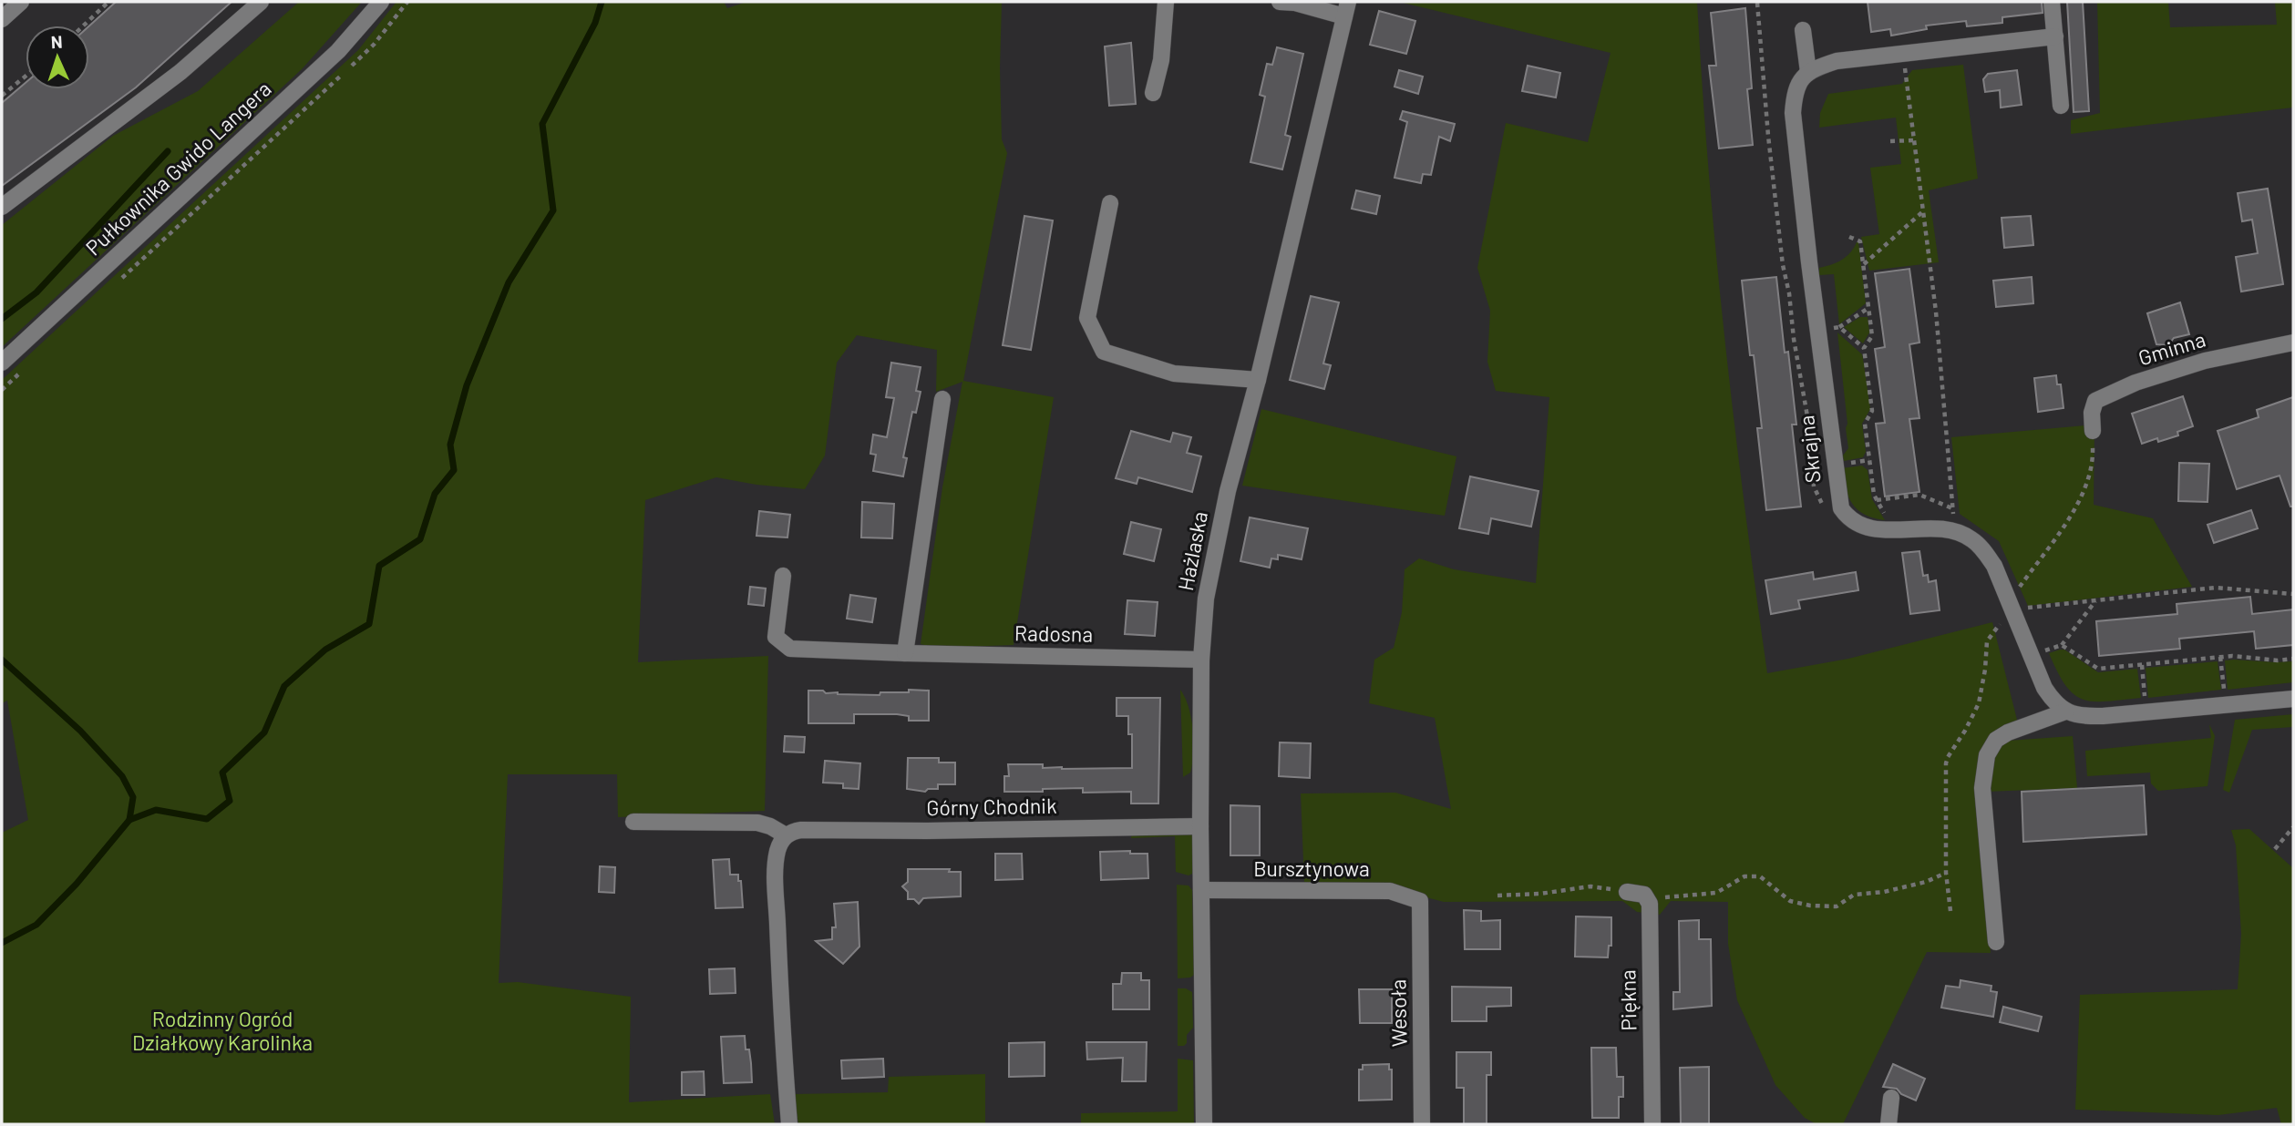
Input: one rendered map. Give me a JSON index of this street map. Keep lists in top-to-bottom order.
{
  "streets": {
    "street": [
      "Pułkownika Gwido Langera",
      "Gminna",
      "Skrajna",
      "Hażlaska",
      "Radosna",
      "Górny Chodnik",
      "Bursztynowa",
      "Piękna",
      "Wesoła"
    ]
  },
  "crossings": [
    ["Hażlaska", "Radosna"],
    ["Hażlaska", "Górny Chodnik"],
    ["Hażlaska", "Bursztynowa"],
    ["Bursztynowa", "Wesoła"]
  ],
  "parks": ["Rodzinny Ogród Działkowy Karolinka"],
  "north": "top"
}
